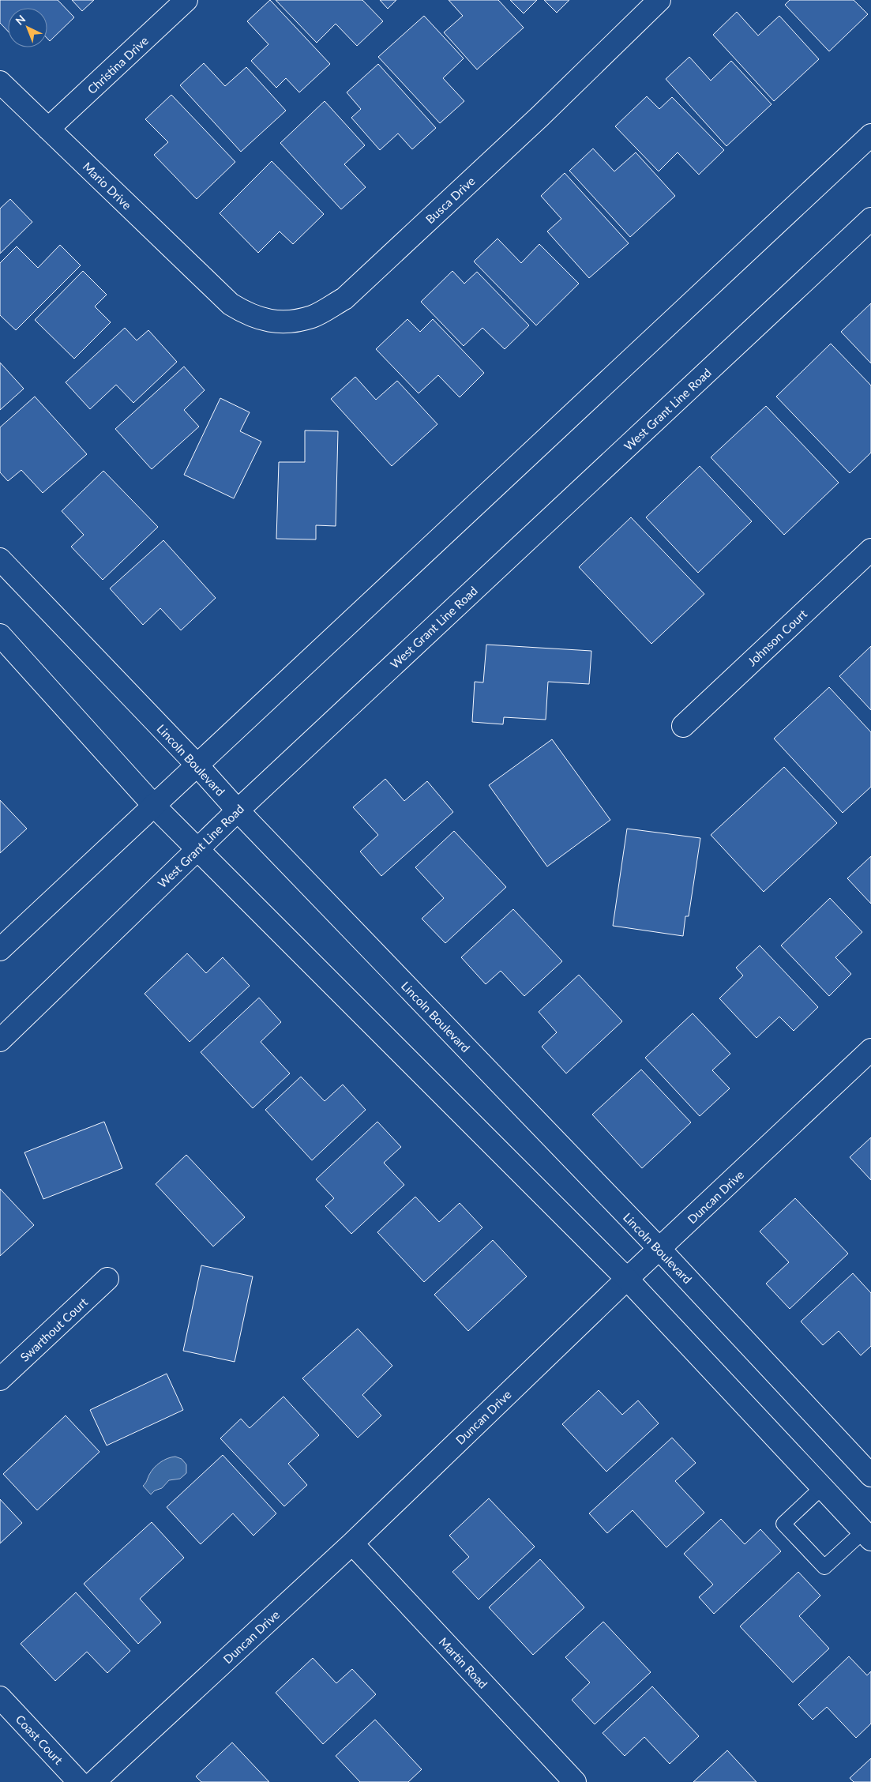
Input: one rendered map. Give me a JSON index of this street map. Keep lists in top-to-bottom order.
{
  "streets": {
    "street": [
      "Christina Drive",
      "Mario Drive",
      "Busca Drive",
      "West Grant Line Road",
      "Johnson Court",
      "Lincoln Boulevard",
      "Duncan Drive",
      "Swarthout Court",
      "Martin Road",
      "Coast Court"
    ]
  },
  "crossings": [
    ["Christina Drive", "Mario Drive"],
    ["Mario Drive", "Busca Drive"],
    ["West Grant Line Road", "Lincoln Boulevard"],
    ["Lincoln Boulevard", "Duncan Drive"],
    ["Duncan Drive", "Martin Road"]
  ],
  "north": "top left"
}
